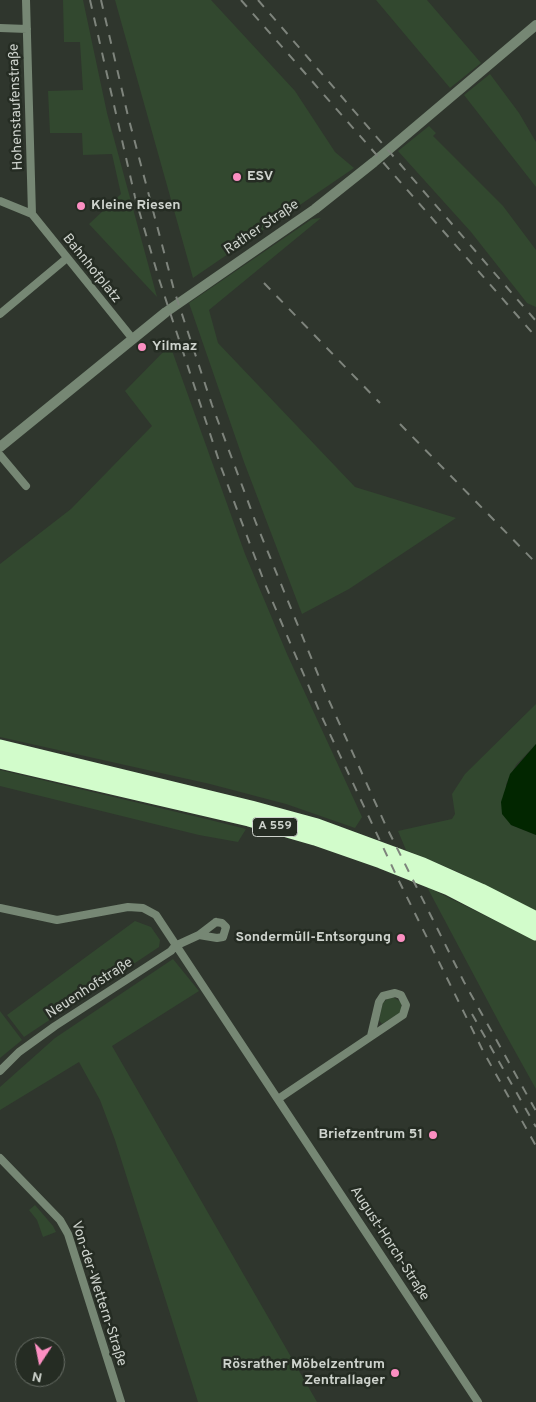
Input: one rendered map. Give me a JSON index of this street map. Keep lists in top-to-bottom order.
{
  "streets": {
    "highway": ["A 559"],
    "street": [
      "Hohenstaufenstraße",
      "Rather Straße",
      "Bahnhofplatz",
      "Neuenhofstraße",
      "August-Horch-Straße",
      "Von-der-Wettern-Straße"
    ]
  },
  "crossings": [
    ["Hohenstaufenstraße", "Bahnhofplatz"],
    ["Rather Straße", "Bahnhofplatz"],
    ["Neuenhofstraße", "August-Horch-Straße"]
  ],
  "places": [
    "ESV",
    "Kleine Riesen",
    "Yilmaz",
    "Sondermüll-Entsorgung",
    "Briefzentrum 51",
    "Rösrather Möbelzentrum Zentrallager"
  ],
  "north": "bottom"
}
